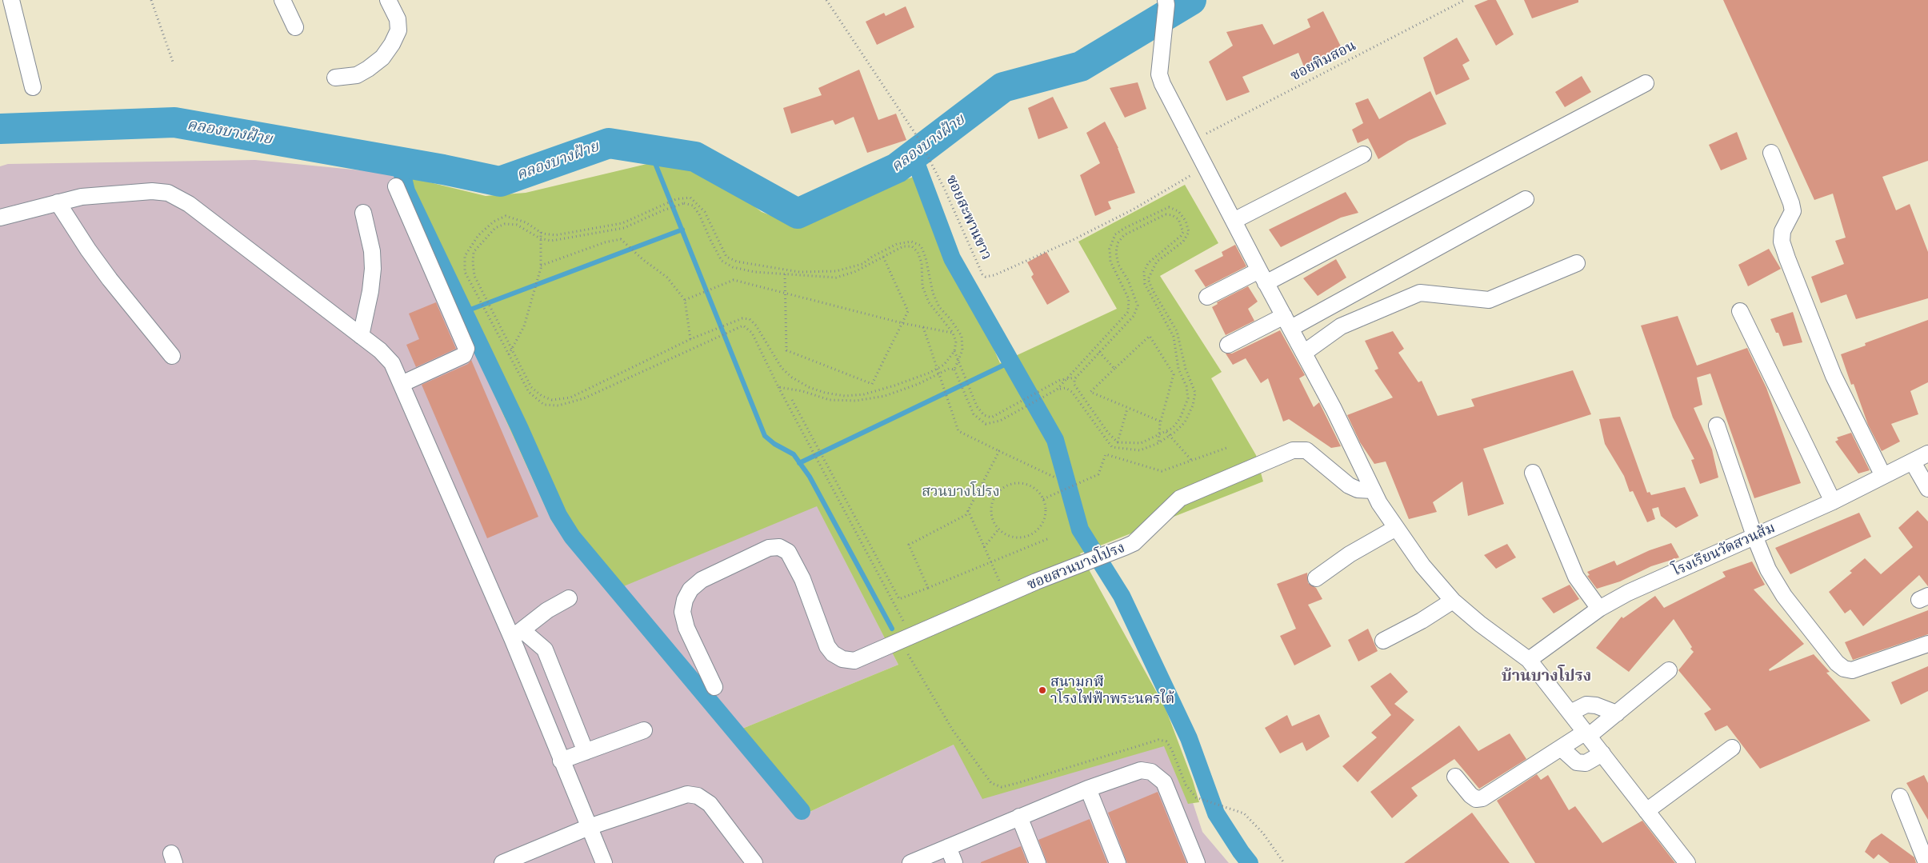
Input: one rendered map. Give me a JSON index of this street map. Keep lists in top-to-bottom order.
{
  "streets": {
    "street": ["โรงเรียนวัดสวนส้ม", "ซอยสวนบางโปรง"],
    "path": ["ซอยทิมสอน", "ซอยสะพานขาว"]
  },
  "districts": ["บ้านบางโปรง"],
  "water": ["คลองบางฝ้าย"],
  "parks": ["สวนบางโปรง"],
  "places": ["สนามกฬี าโรงไฟฟ้าพระนครใต้"]
}
